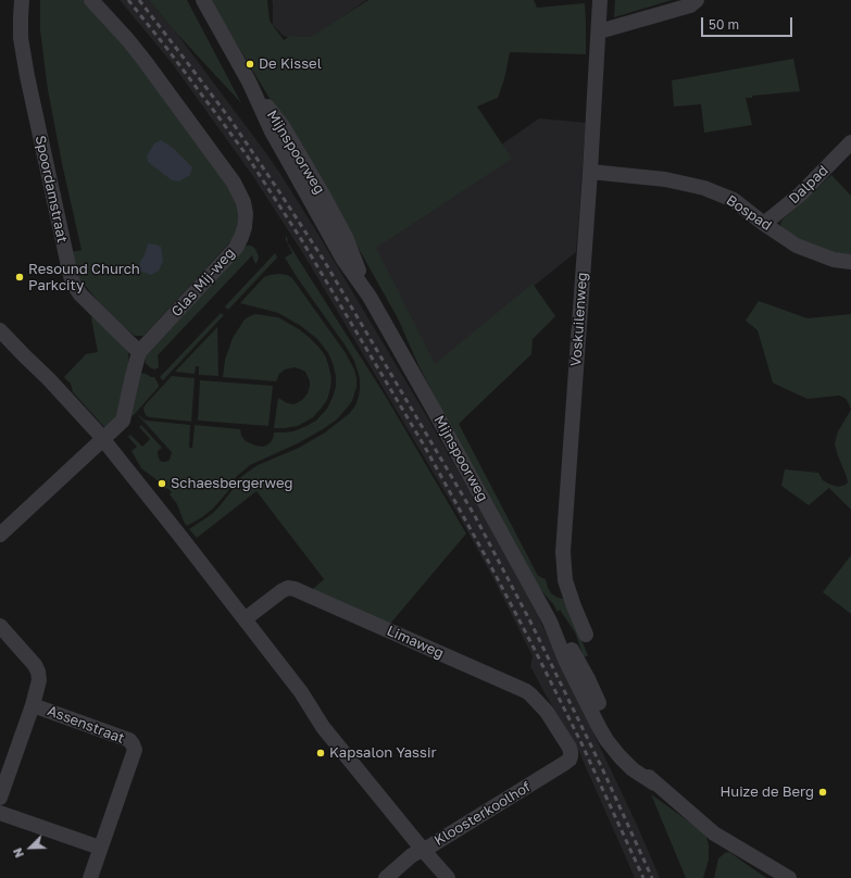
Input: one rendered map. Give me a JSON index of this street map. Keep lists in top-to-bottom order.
{
  "streets": {
    "street": [
      "Mijnspoorweg",
      "Dalpad",
      "Spoordamstraat",
      "Bospad",
      "Glas Mij-weg",
      "Voskuilenweg",
      "Limaweg",
      "Assenstraat",
      "Kloosterkoolhof"
    ]
  },
  "crossings": [
    ["Dalpad", "Bospad"],
    ["Spoordamstraat", "Glas Mij-weg"],
    ["Bospad", "Voskuilenweg"],
    ["Limaweg", "Kloosterkoolhof"]
  ],
  "places": [
    "De Kissel",
    "Resound Church Parkcity",
    "Schaesbergerweg",
    "Kapsalon Yassir",
    "Huize de Berg"
  ],
  "scale_bar": "50 m",
  "north": "bottom left"
}
